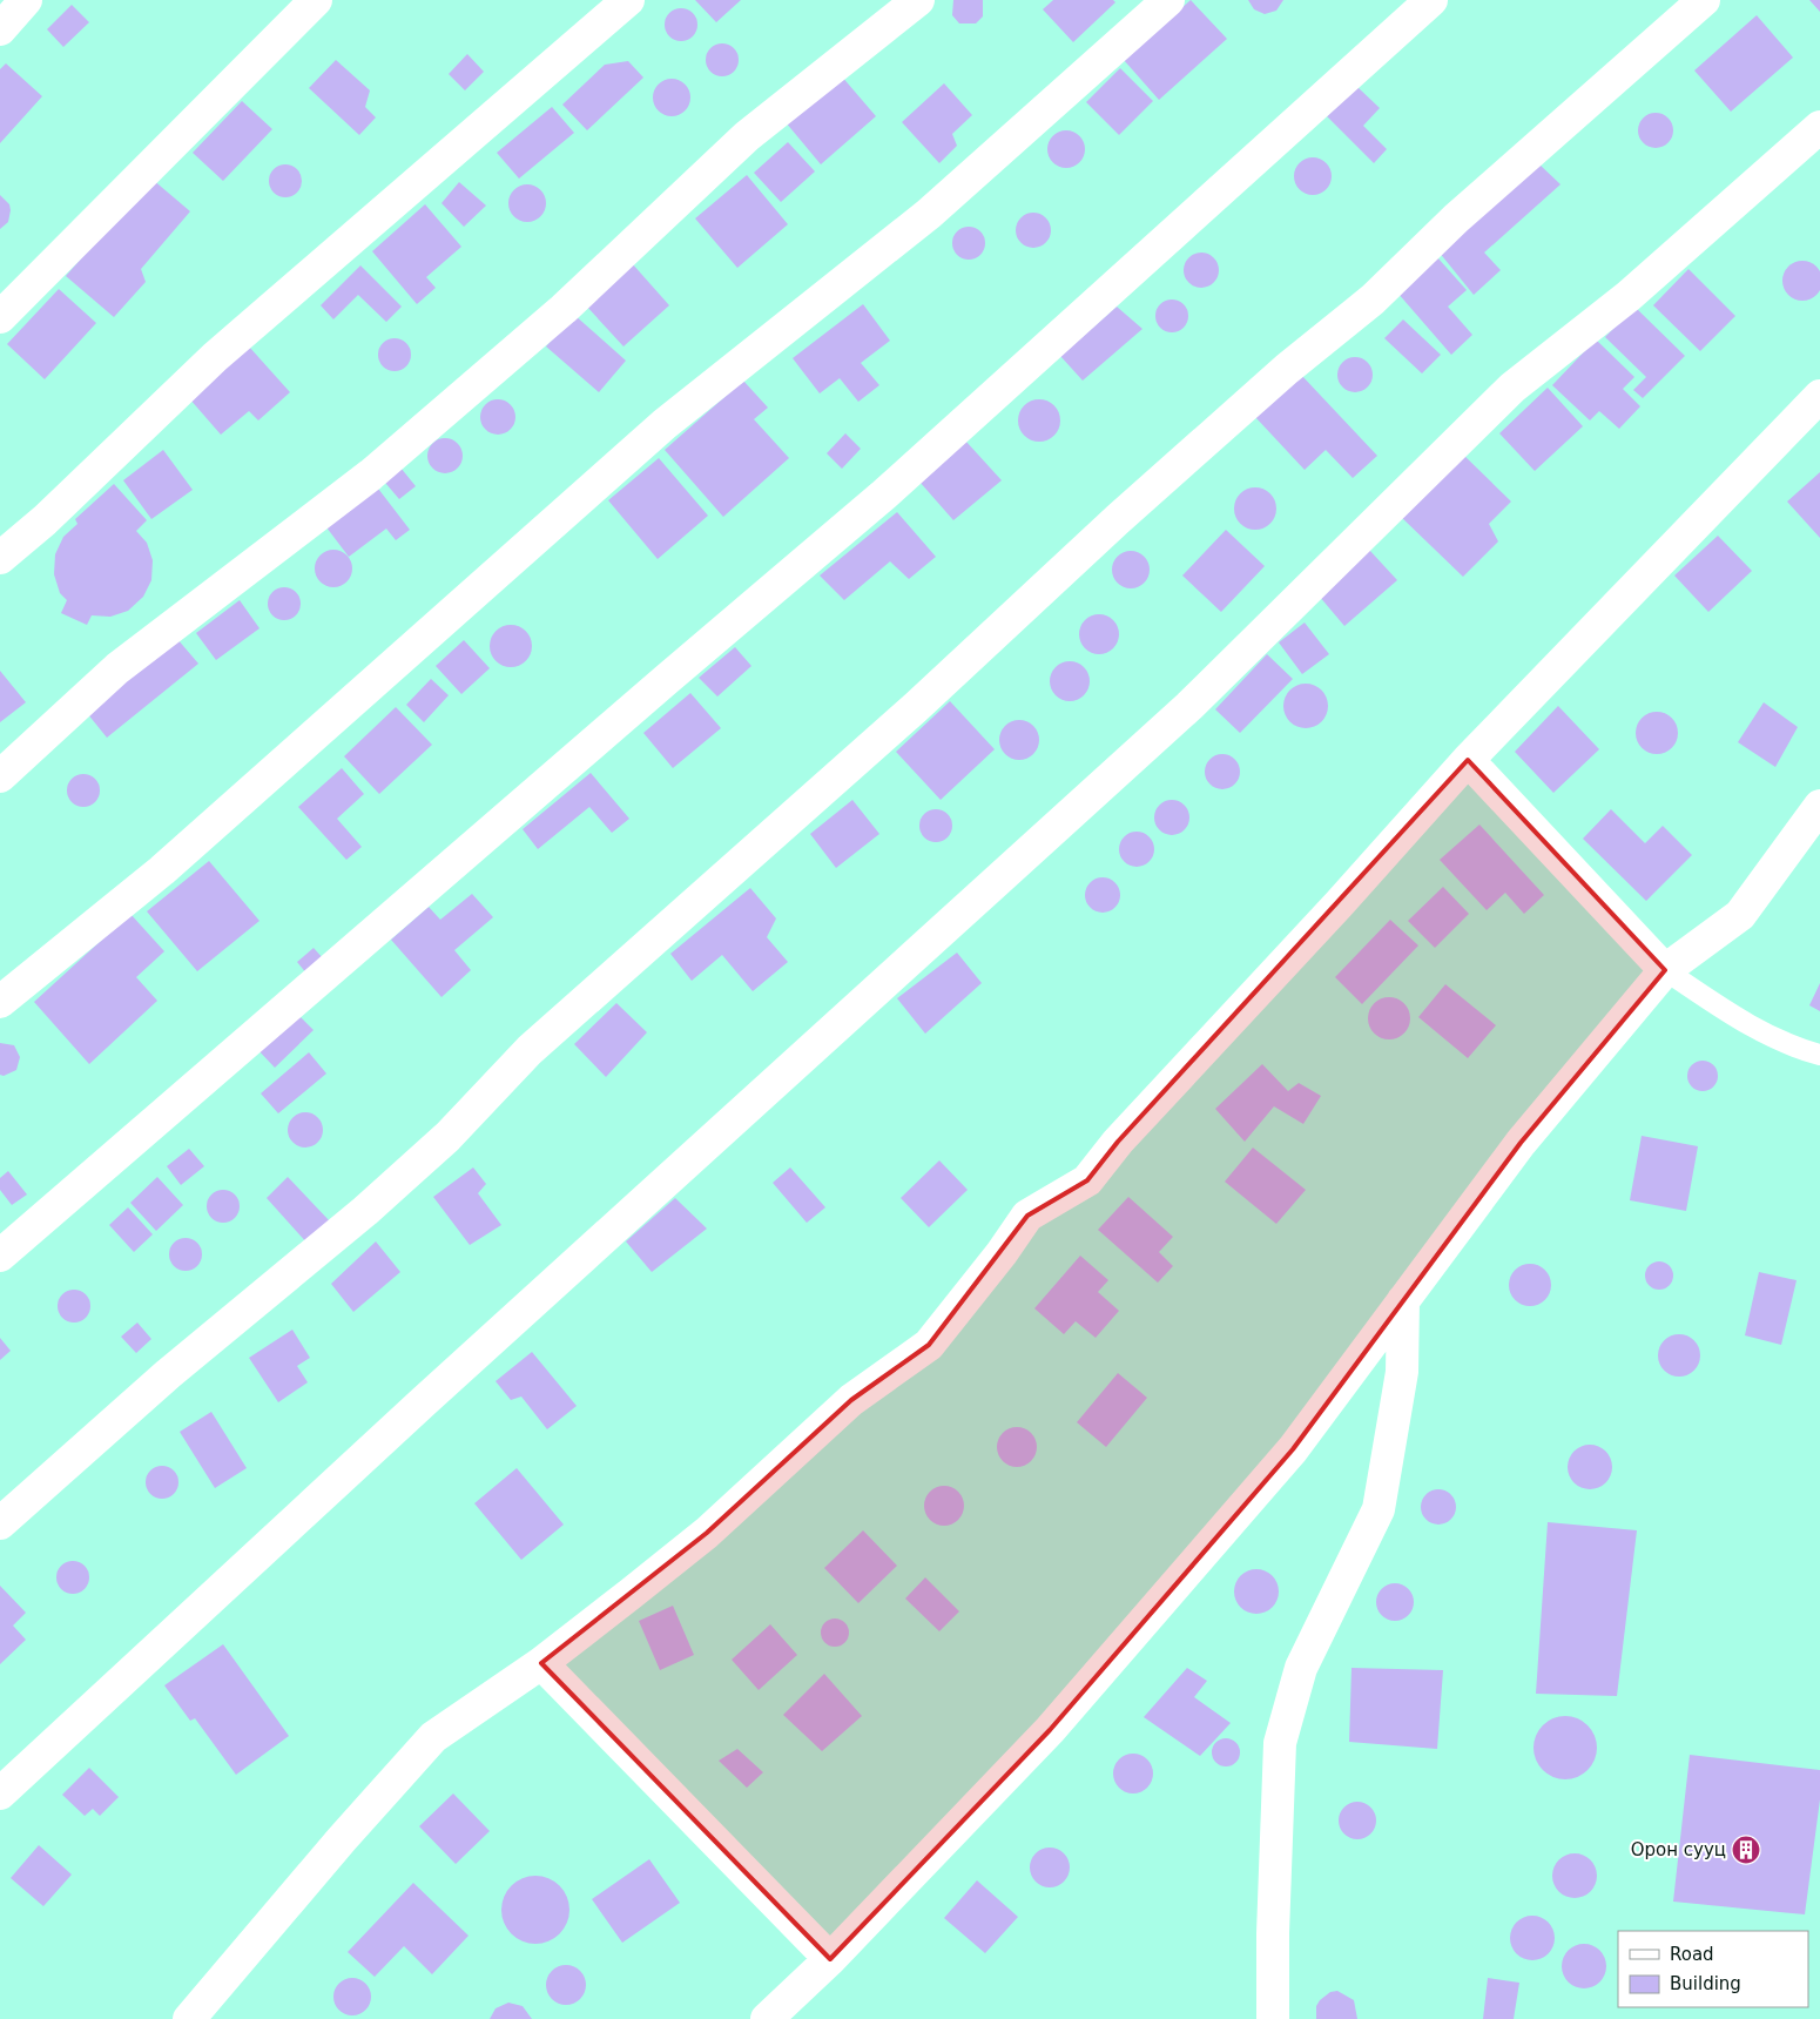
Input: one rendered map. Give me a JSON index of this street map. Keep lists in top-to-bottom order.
{
  "places": {
    "building": ["Орон сууц"]
  },
  "legend": ["Road", "Building"]
}
